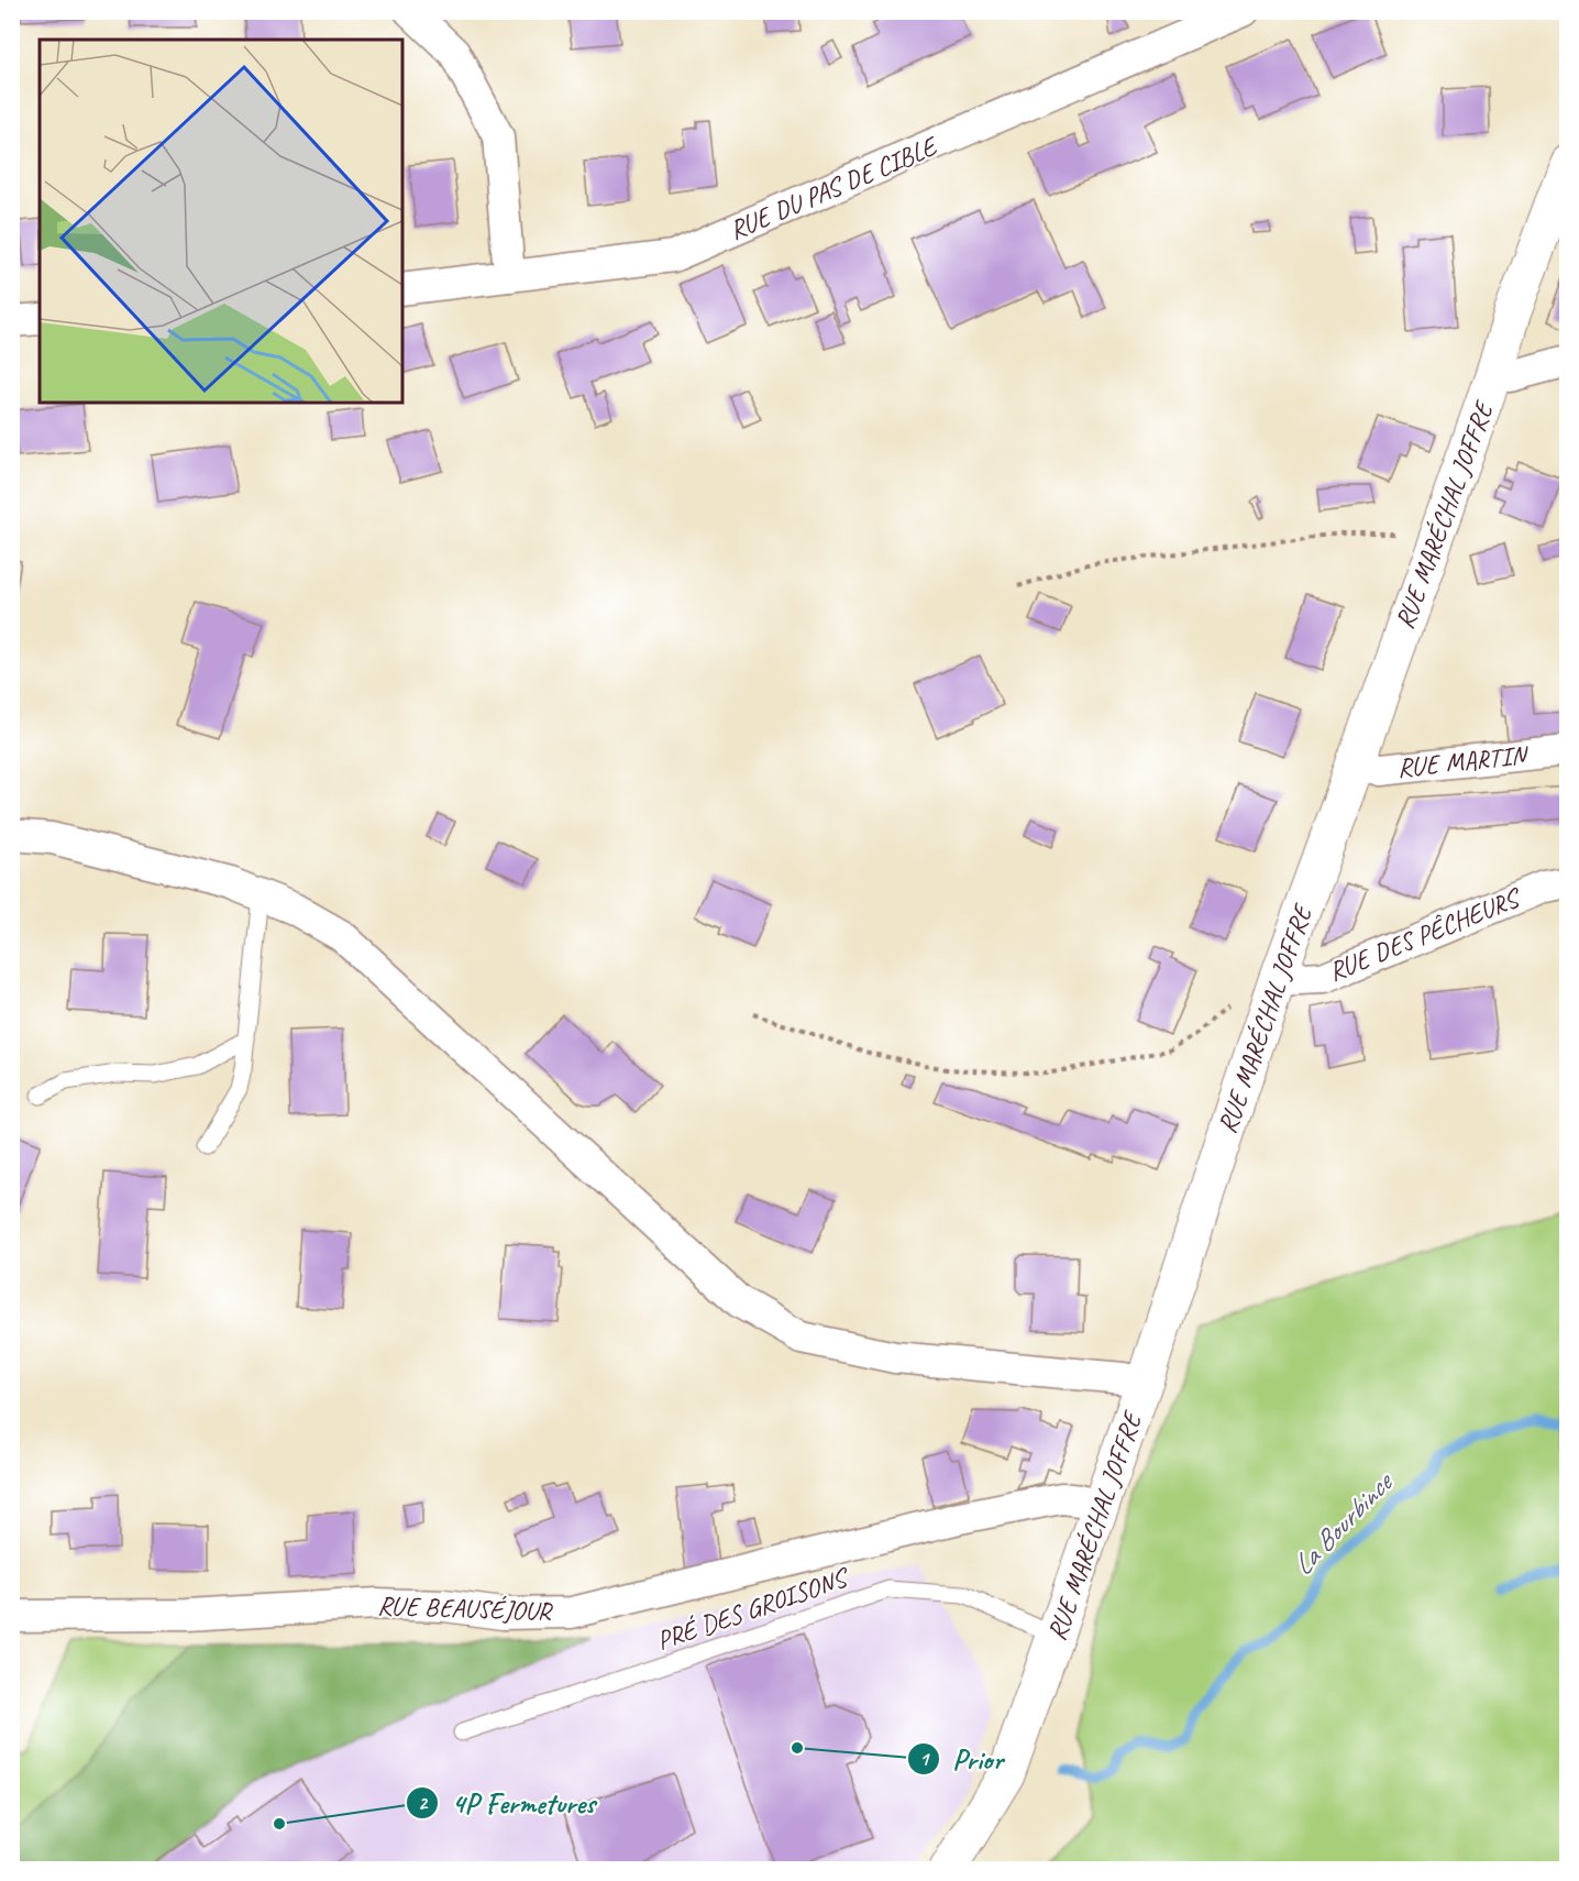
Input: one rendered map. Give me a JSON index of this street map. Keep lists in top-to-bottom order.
{
  "streets": {
    "main road": ["RUE MARÉCHAL JOFFRE"],
    "street": [
      "RUE DU PAS DE CIBLE",
      "RUE MARTIN",
      "RUE DES PÊCHEURS",
      "RUE BEAUSÉJOUR"
    ],
    "lane": ["PRÉ DES GROISONS"]
  },
  "crossings": [
    ["RUE MARÉCHAL JOFFRE", "RUE MARTIN"],
    ["RUE MARÉCHAL JOFFRE", "RUE DES PÊCHEURS"],
    ["RUE MARÉCHAL JOFFRE", "RUE BEAUSÉJOUR"],
    ["RUE MARÉCHAL JOFFRE", "PRÉ DES GROISONS"]
  ],
  "water": ["La Bourbince"],
  "places": ["Prior", "4P Fermetures"]
}
